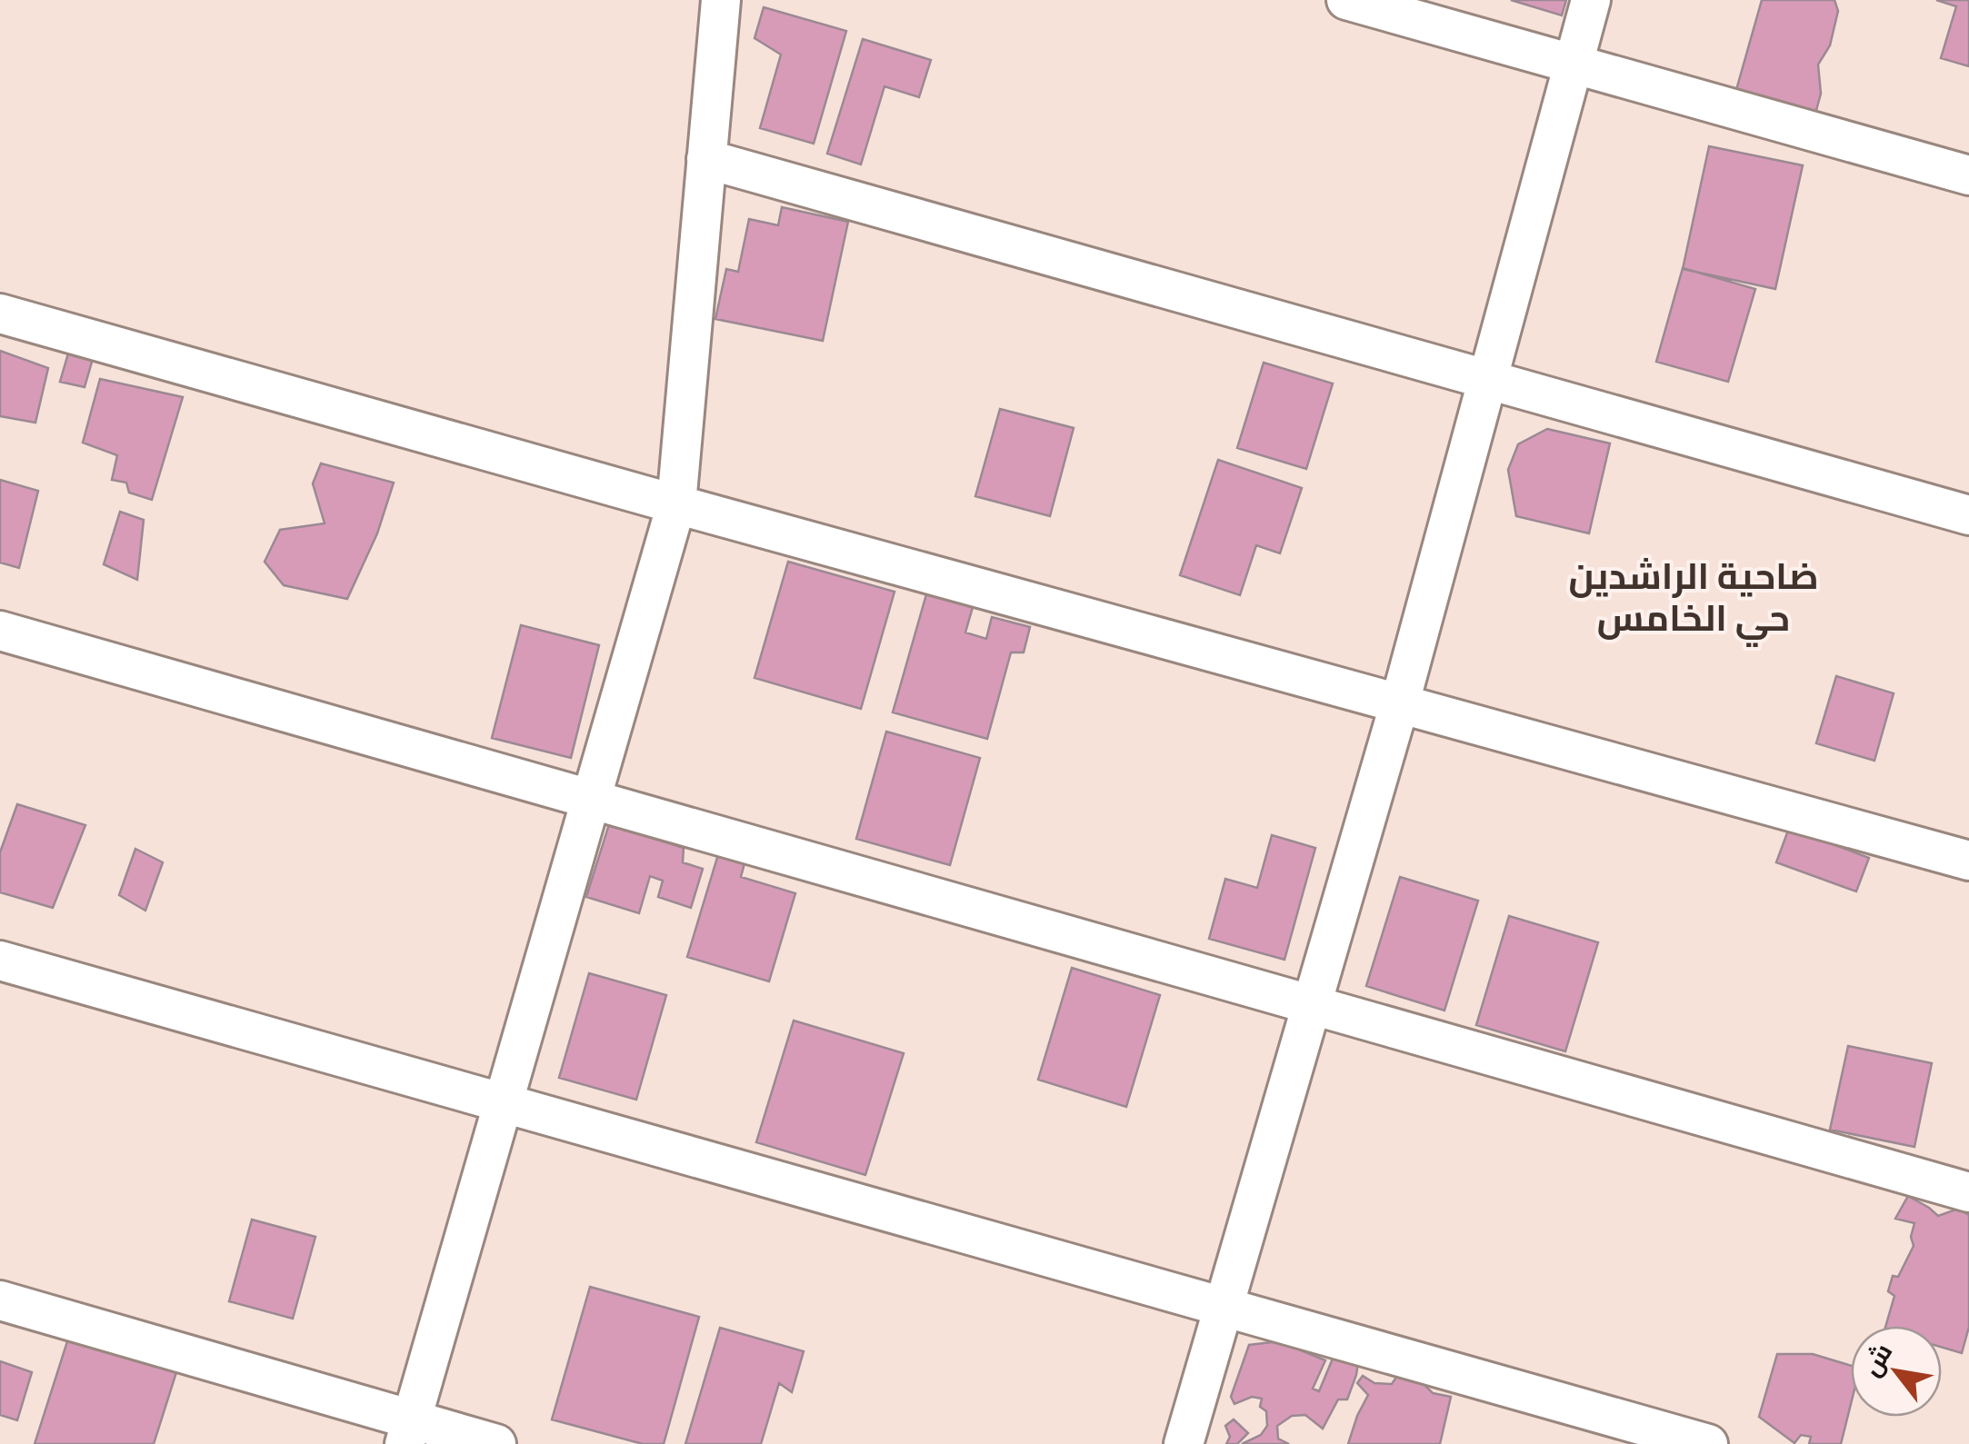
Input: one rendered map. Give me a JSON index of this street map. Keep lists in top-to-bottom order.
{
  "districts": ["ضاحية الراشدين حي الخامس"],
  "north": "top left"
}
